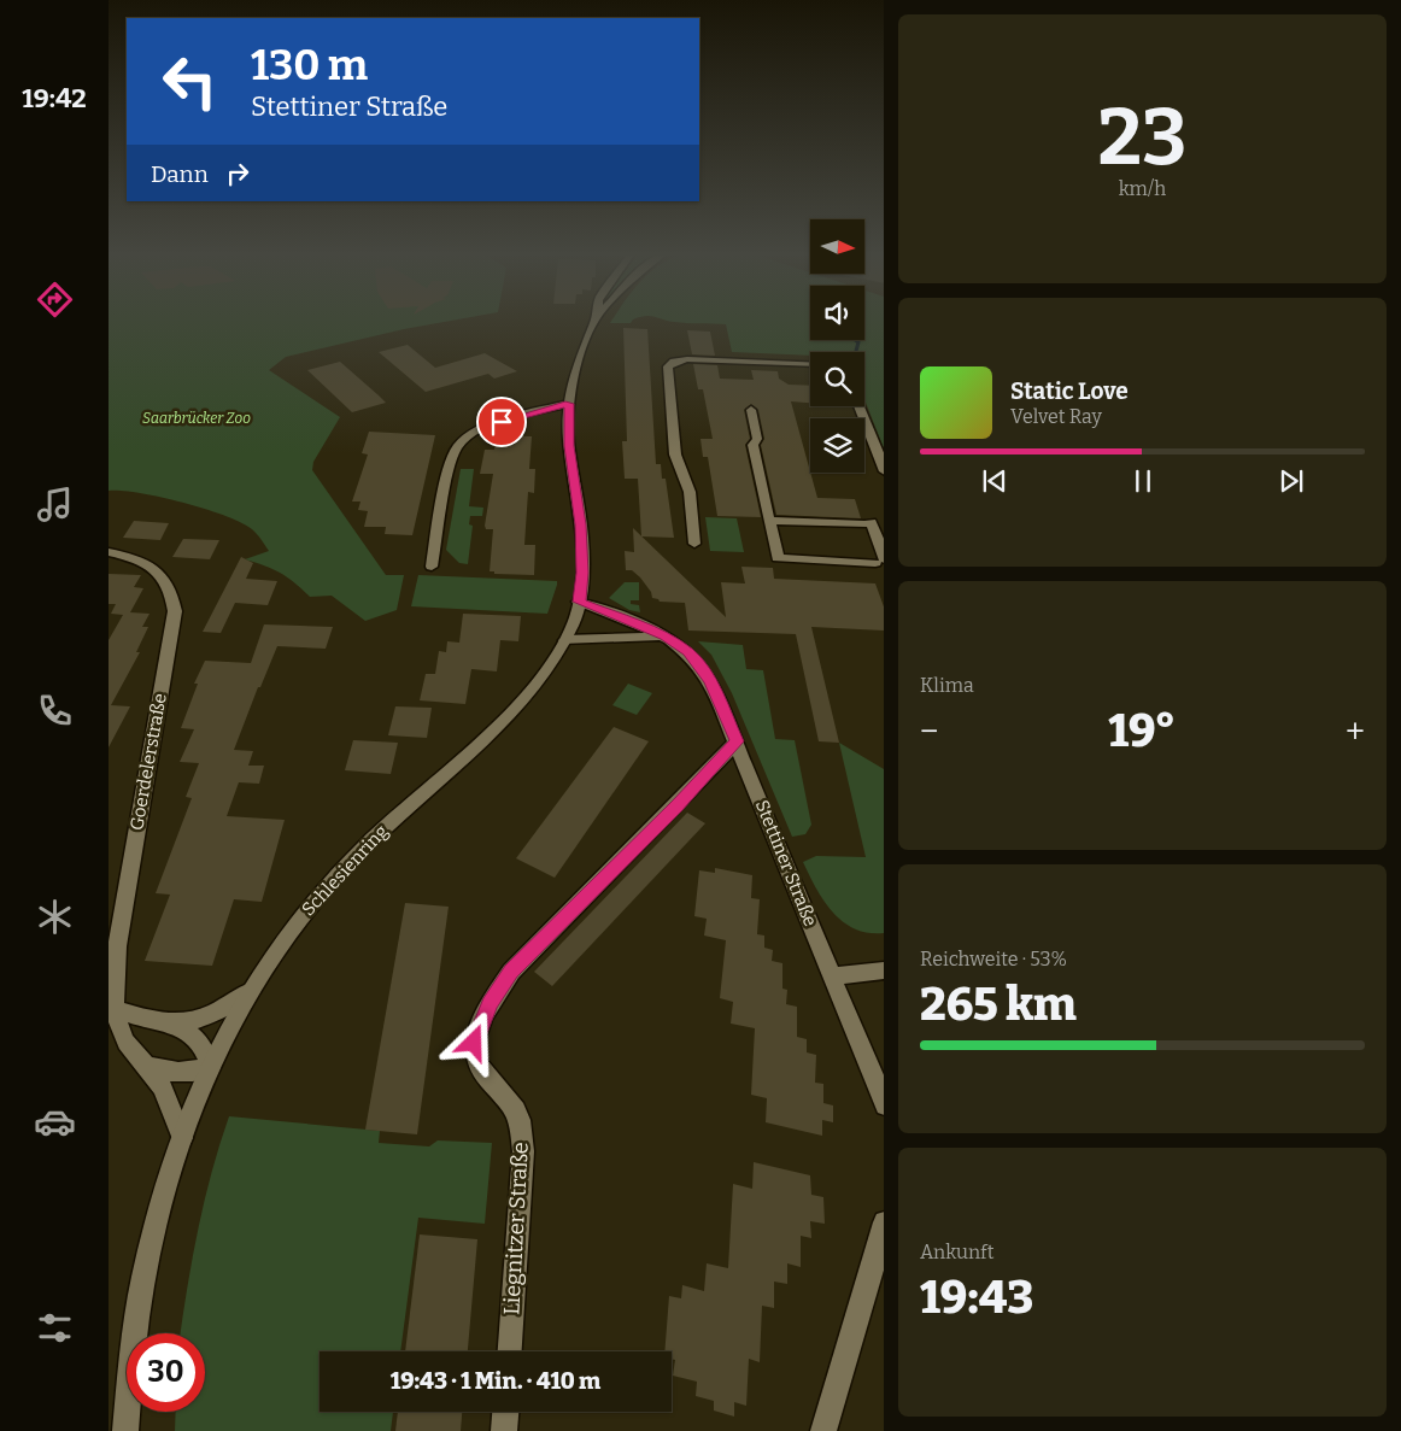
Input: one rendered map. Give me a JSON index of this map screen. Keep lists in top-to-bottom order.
{
  "streets": {
    "street": [
      "Goerdelerstraße",
      "Stettiner Straße",
      "Schlesienring",
      "Liegnitzer Straße"
    ]
  },
  "crossings": [
    ["Goerdelerstraße", "Schlesienring"],
    ["Stettiner Straße", "Schlesienring"],
    ["Stettiner Straße", "Liegnitzer Straße"]
  ],
  "parks": ["Saarbrücker Zoo"],
  "north": "right",
  "page": {
    "tabs": "19:42",
    "tile": [
      ["23", "km/h"],
      "Klima",
      ["Reichweite · 53%", "265 km"],
      ["Ankunft", "19:43"]
    ],
    "turn": ["130 m", "Stettiner Straße"],
    "then": "Dann",
    "song": ["Static Love", "Velvet Ray"],
    "heat": ["−", "19°", "+"],
    "limit": "30",
    "trip": "19:43 · 1 Min. · 410 m"
  }
}
